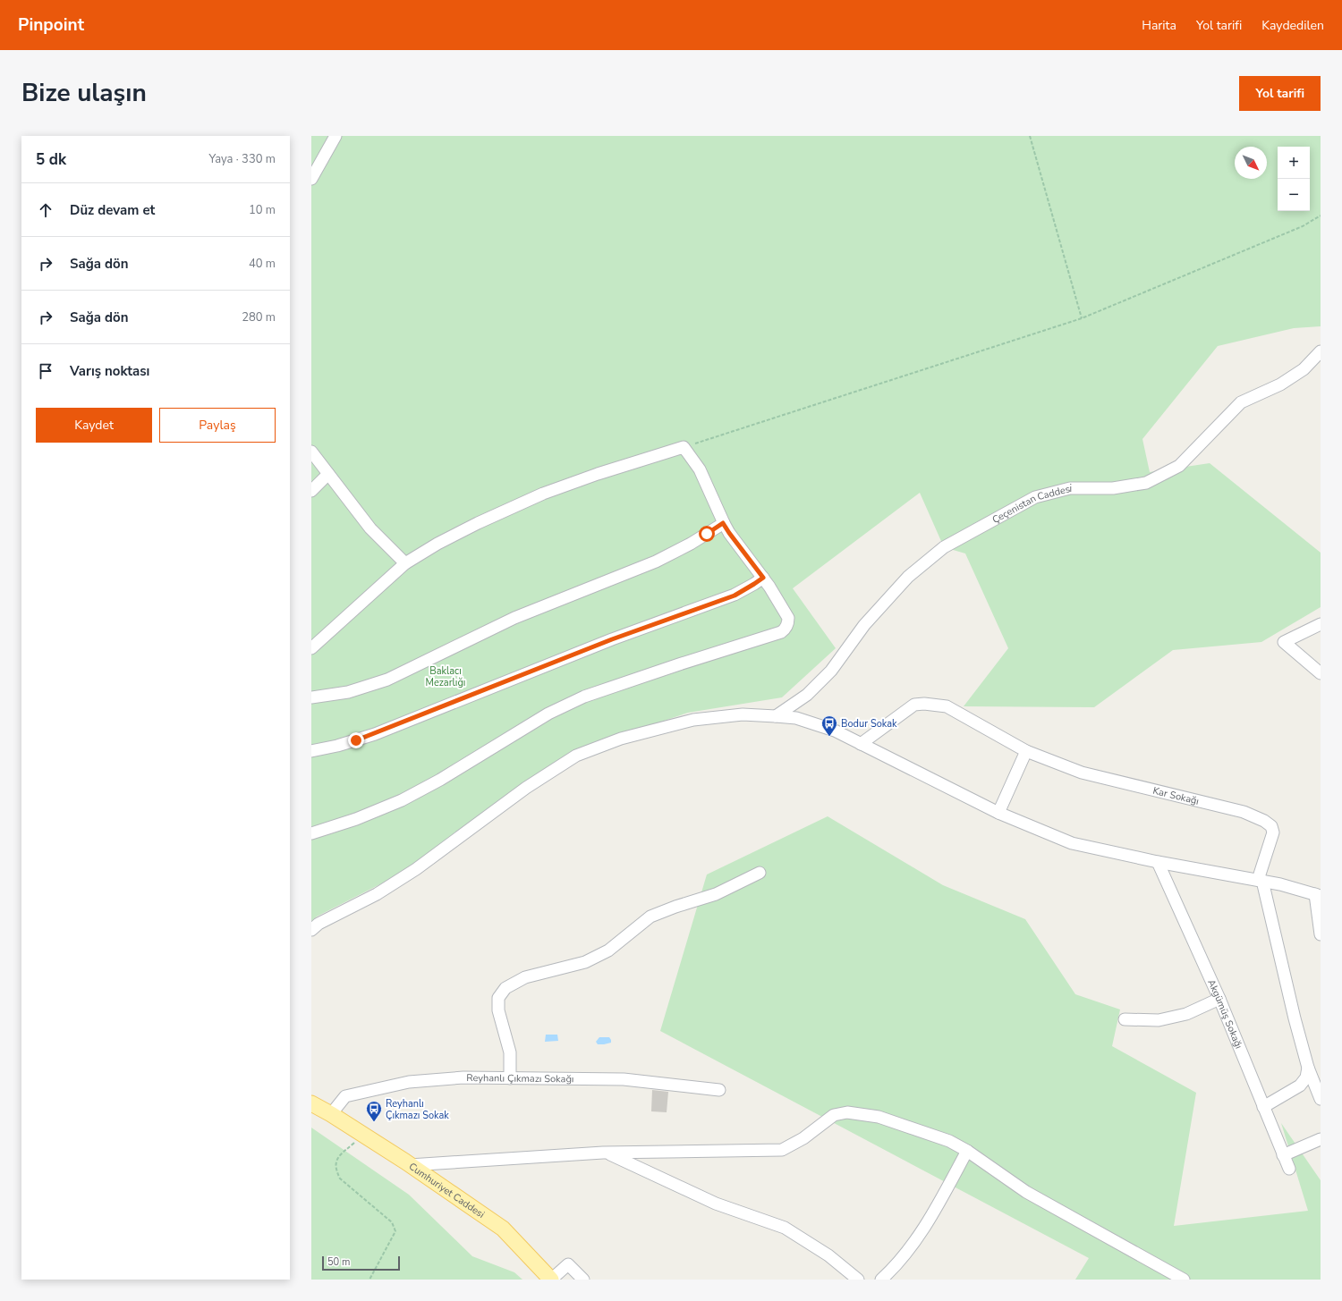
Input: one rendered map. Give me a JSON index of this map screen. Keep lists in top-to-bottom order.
{
  "streets": {
    "main road": ["Cumhuriyet Caddesi"],
    "street": [
      "Çeçenistan Caddesi",
      "Kar Sokağı",
      "Akgümüş Sokağı",
      "Reyhanlı Çıkmazı Sokağı"
    ]
  },
  "crossings": [
    ["Reyhanlı Çıkmazı Sokağı", "Cumhuriyet Caddesi"]
  ],
  "parks": ["Baklacı Mezarlığı"],
  "places": {
    "bus stop": ["Bodur Sokak", "Reyhanlı Çıkmazı Sokak"]
  },
  "scale_bar": "50 m",
  "north": "bottom right",
  "page": {
    "header": "Pinpoint",
    "nav": ["Harita", "Yol tarifi", "Kaydedilen"],
    "title": "Bize ulaşın",
    "buttons": [
      "Yol tarifi",
      ["Kaydet", "Paylaş"]
    ],
    "heading": ["5 dk", "Yaya · 330 m"],
    "map_buttons": ["+", "−"],
    "list": [
      ["Düz devam et", "10 m"],
      ["Sağa dön", "40 m"],
      ["Sağa dön", "280 m"],
      "Varış noktası"
    ],
    "scale": "50 m"
  }
}
